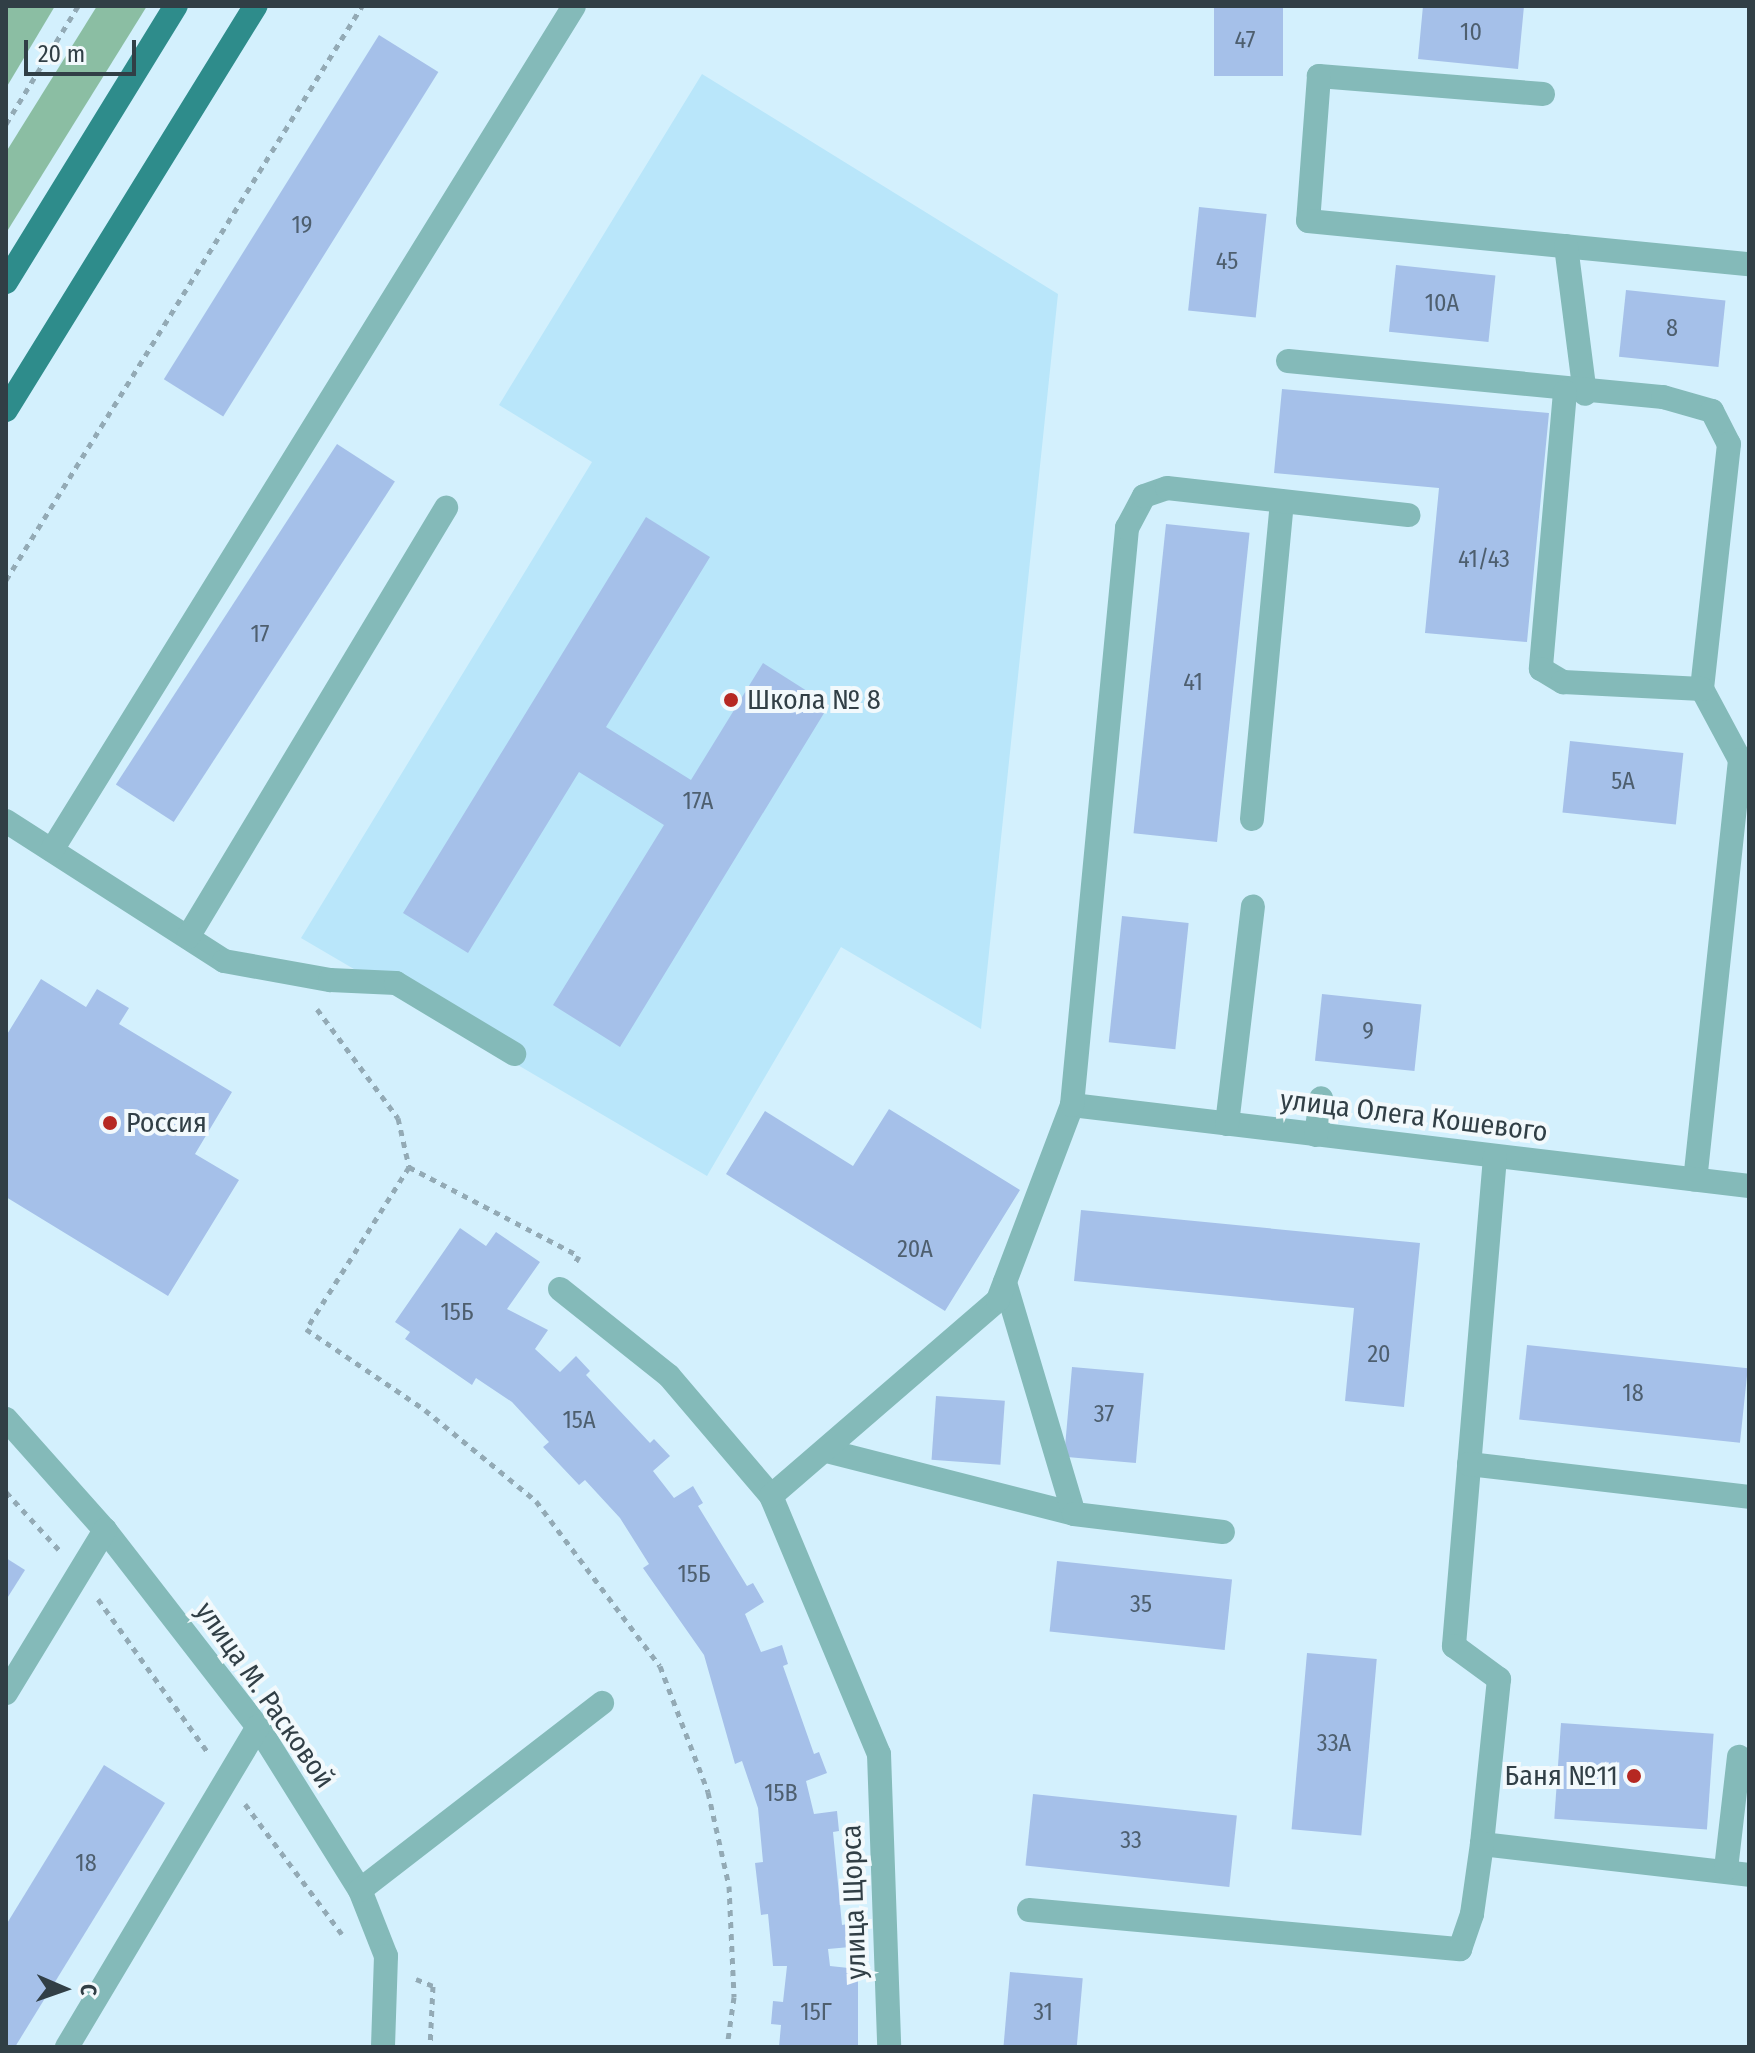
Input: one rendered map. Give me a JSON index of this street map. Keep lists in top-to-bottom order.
{
  "streets": {
    "street": ["улица Олега Кошевого", "улица М. Расковой", "улица Щорса"]
  },
  "places": ["Школа № 8", "Россия", "Баня №11"],
  "house_numbers": [
    "10",
    "47",
    "19",
    "45",
    "10А",
    "8",
    "41/43",
    "17",
    "41",
    "5А",
    "17А",
    "9",
    "20А",
    "15Б",
    "20",
    "18",
    "37",
    "15А",
    "15Б",
    "35",
    "33А",
    "15В",
    "33",
    "18",
    "15Г",
    "31"
  ],
  "scale_bar": "20 m",
  "north": "right"
}
